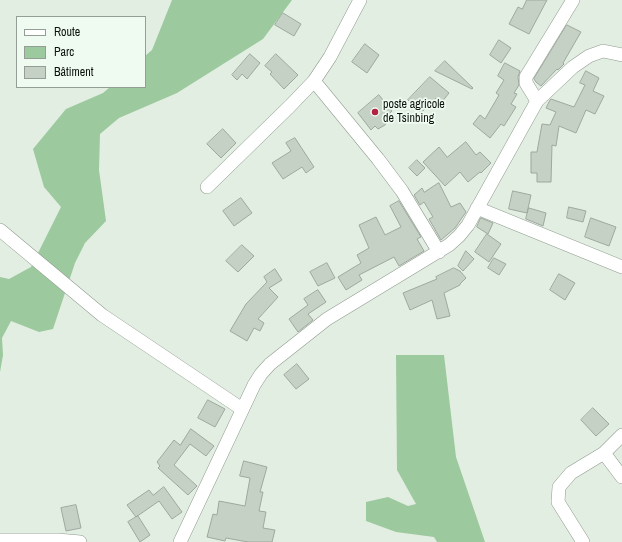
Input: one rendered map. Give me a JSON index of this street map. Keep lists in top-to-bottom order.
{
  "places": ["poste agricole de Tsinbing"],
  "legend": ["Route", "Parc", "Bâtiment"]
}
